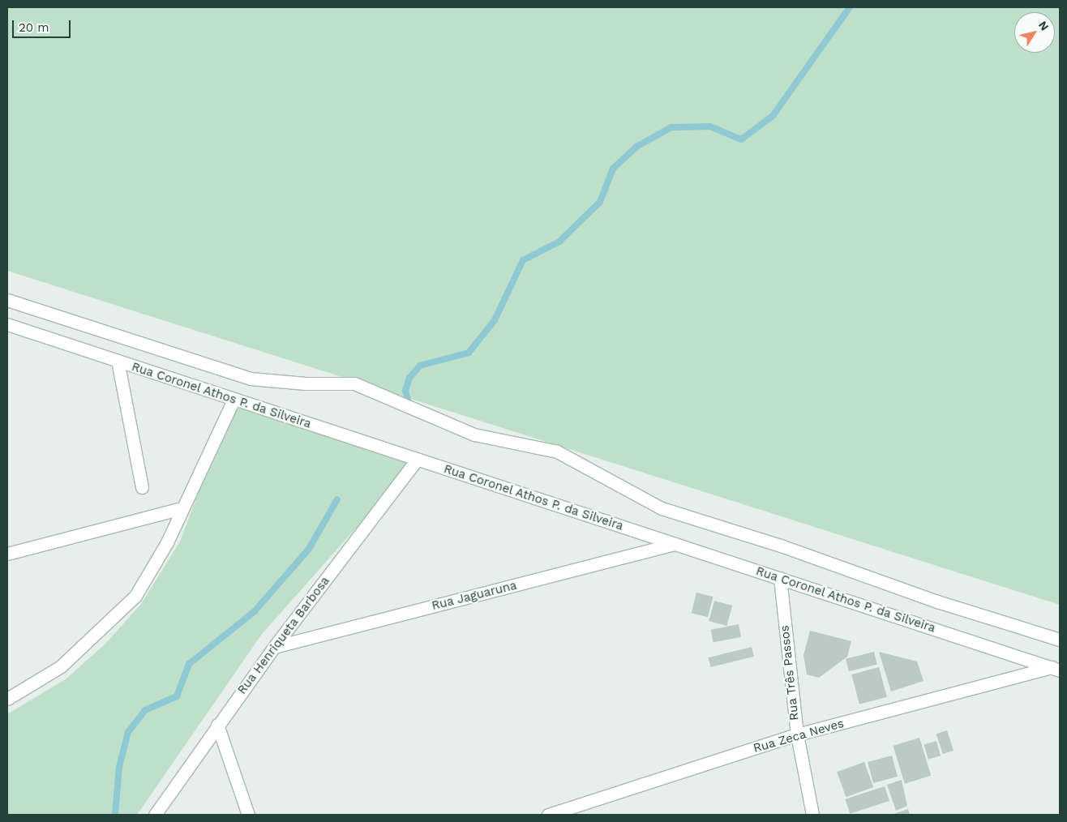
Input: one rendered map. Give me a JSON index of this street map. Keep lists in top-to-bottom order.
{
  "streets": {
    "street": [
      "Rua Coronel Athos P. da Silveira",
      "Rua Jaguaruna",
      "Rua Henriqueta Barbosa",
      "Rua Três Passos",
      "Rua Zeca Neves"
    ]
  },
  "crossings": [
    ["Rua Coronel Athos P. da Silveira", "Rua Jaguaruna"],
    ["Rua Coronel Athos P. da Silveira", "Rua Henriqueta Barbosa"],
    ["Rua Coronel Athos P. da Silveira", "Rua Três Passos"],
    ["Rua Coronel Athos P. da Silveira", "Rua Zeca Neves"],
    ["Rua Jaguaruna", "Rua Henriqueta Barbosa"],
    ["Rua Três Passos", "Rua Zeca Neves"]
  ],
  "scale_bar": "20 m",
  "north": "top right"
}
